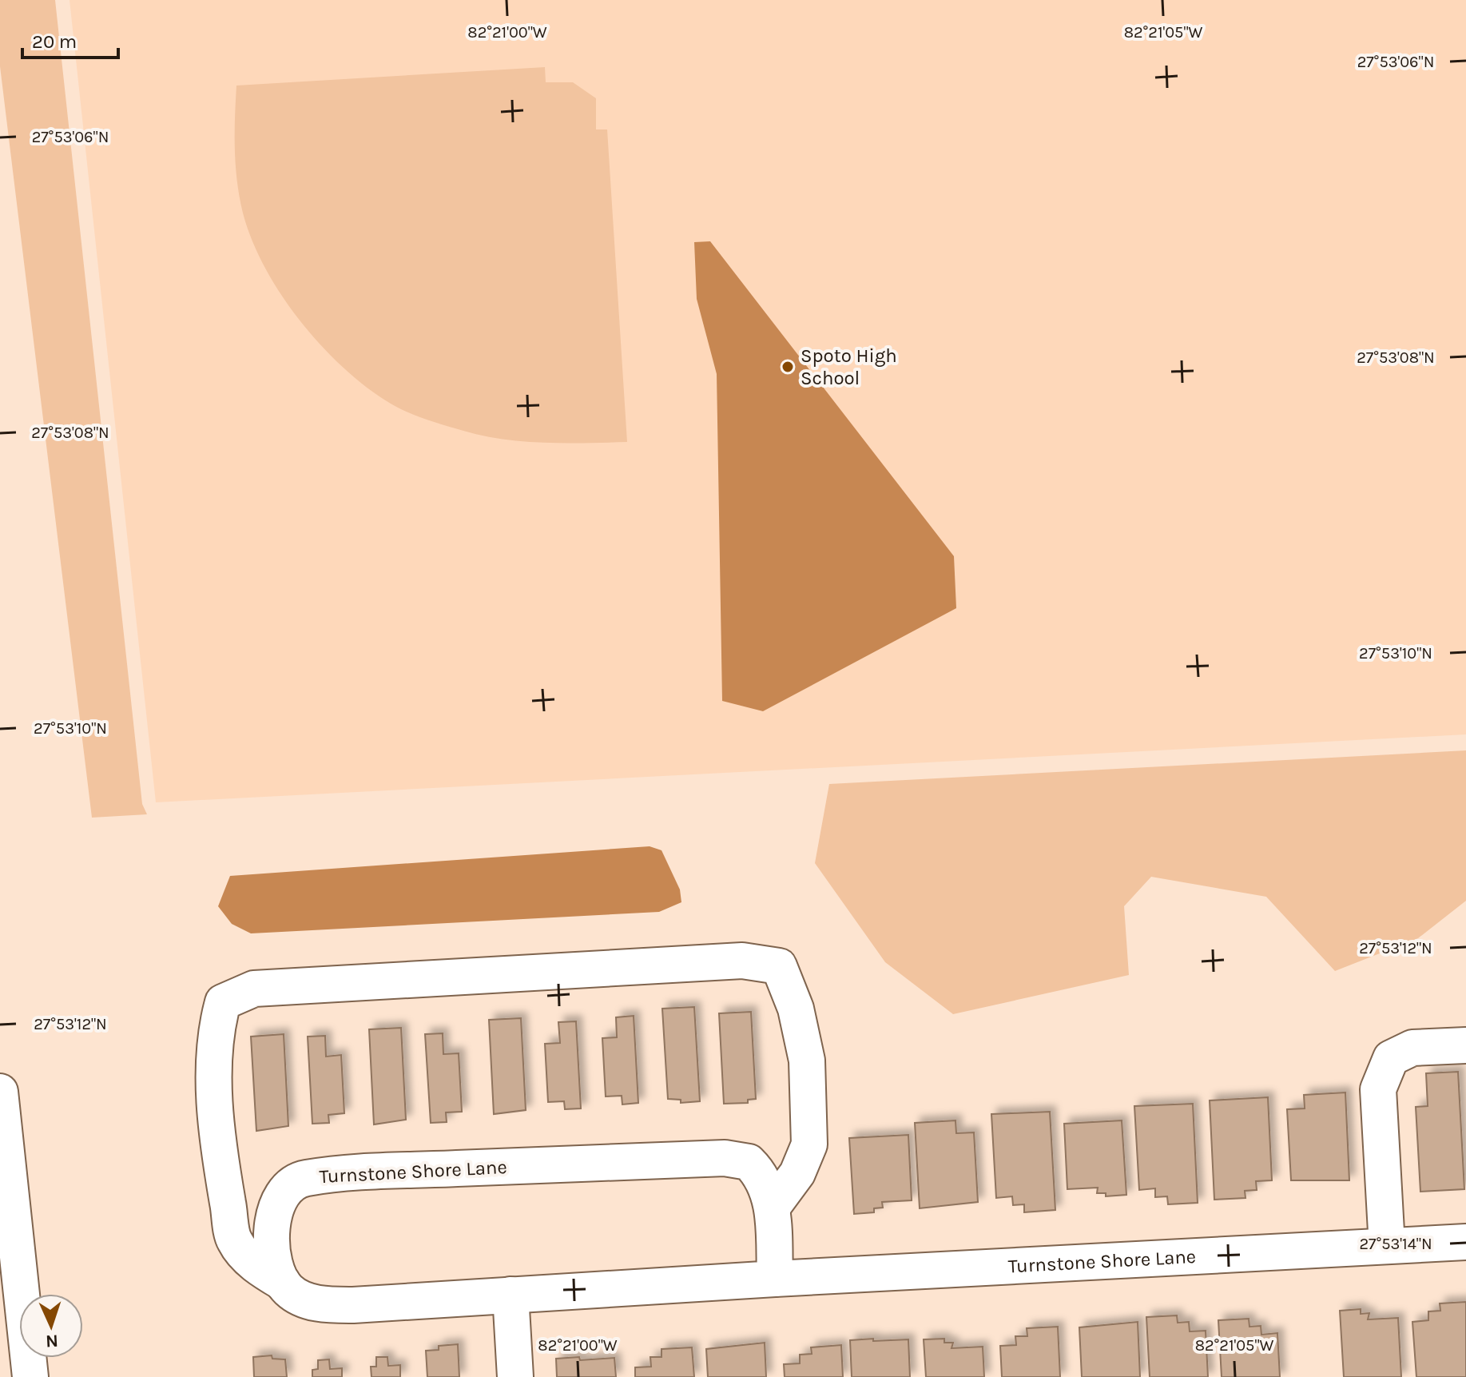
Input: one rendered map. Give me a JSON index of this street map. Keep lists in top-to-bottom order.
{
  "streets": {
    "main road": ["Turnstone Shore Lane"]
  },
  "places": ["Spoto High School"],
  "scale_bar": "20 m",
  "north": "bottom",
  "coordinates": [
    "82°21'00\"W",
    "82°21'05\"W",
    "27°53'06\"N",
    "27°53'08\"N",
    "27°53'10\"N",
    "27°53'12\"N",
    "27°53'14\"N"
  ]
}
